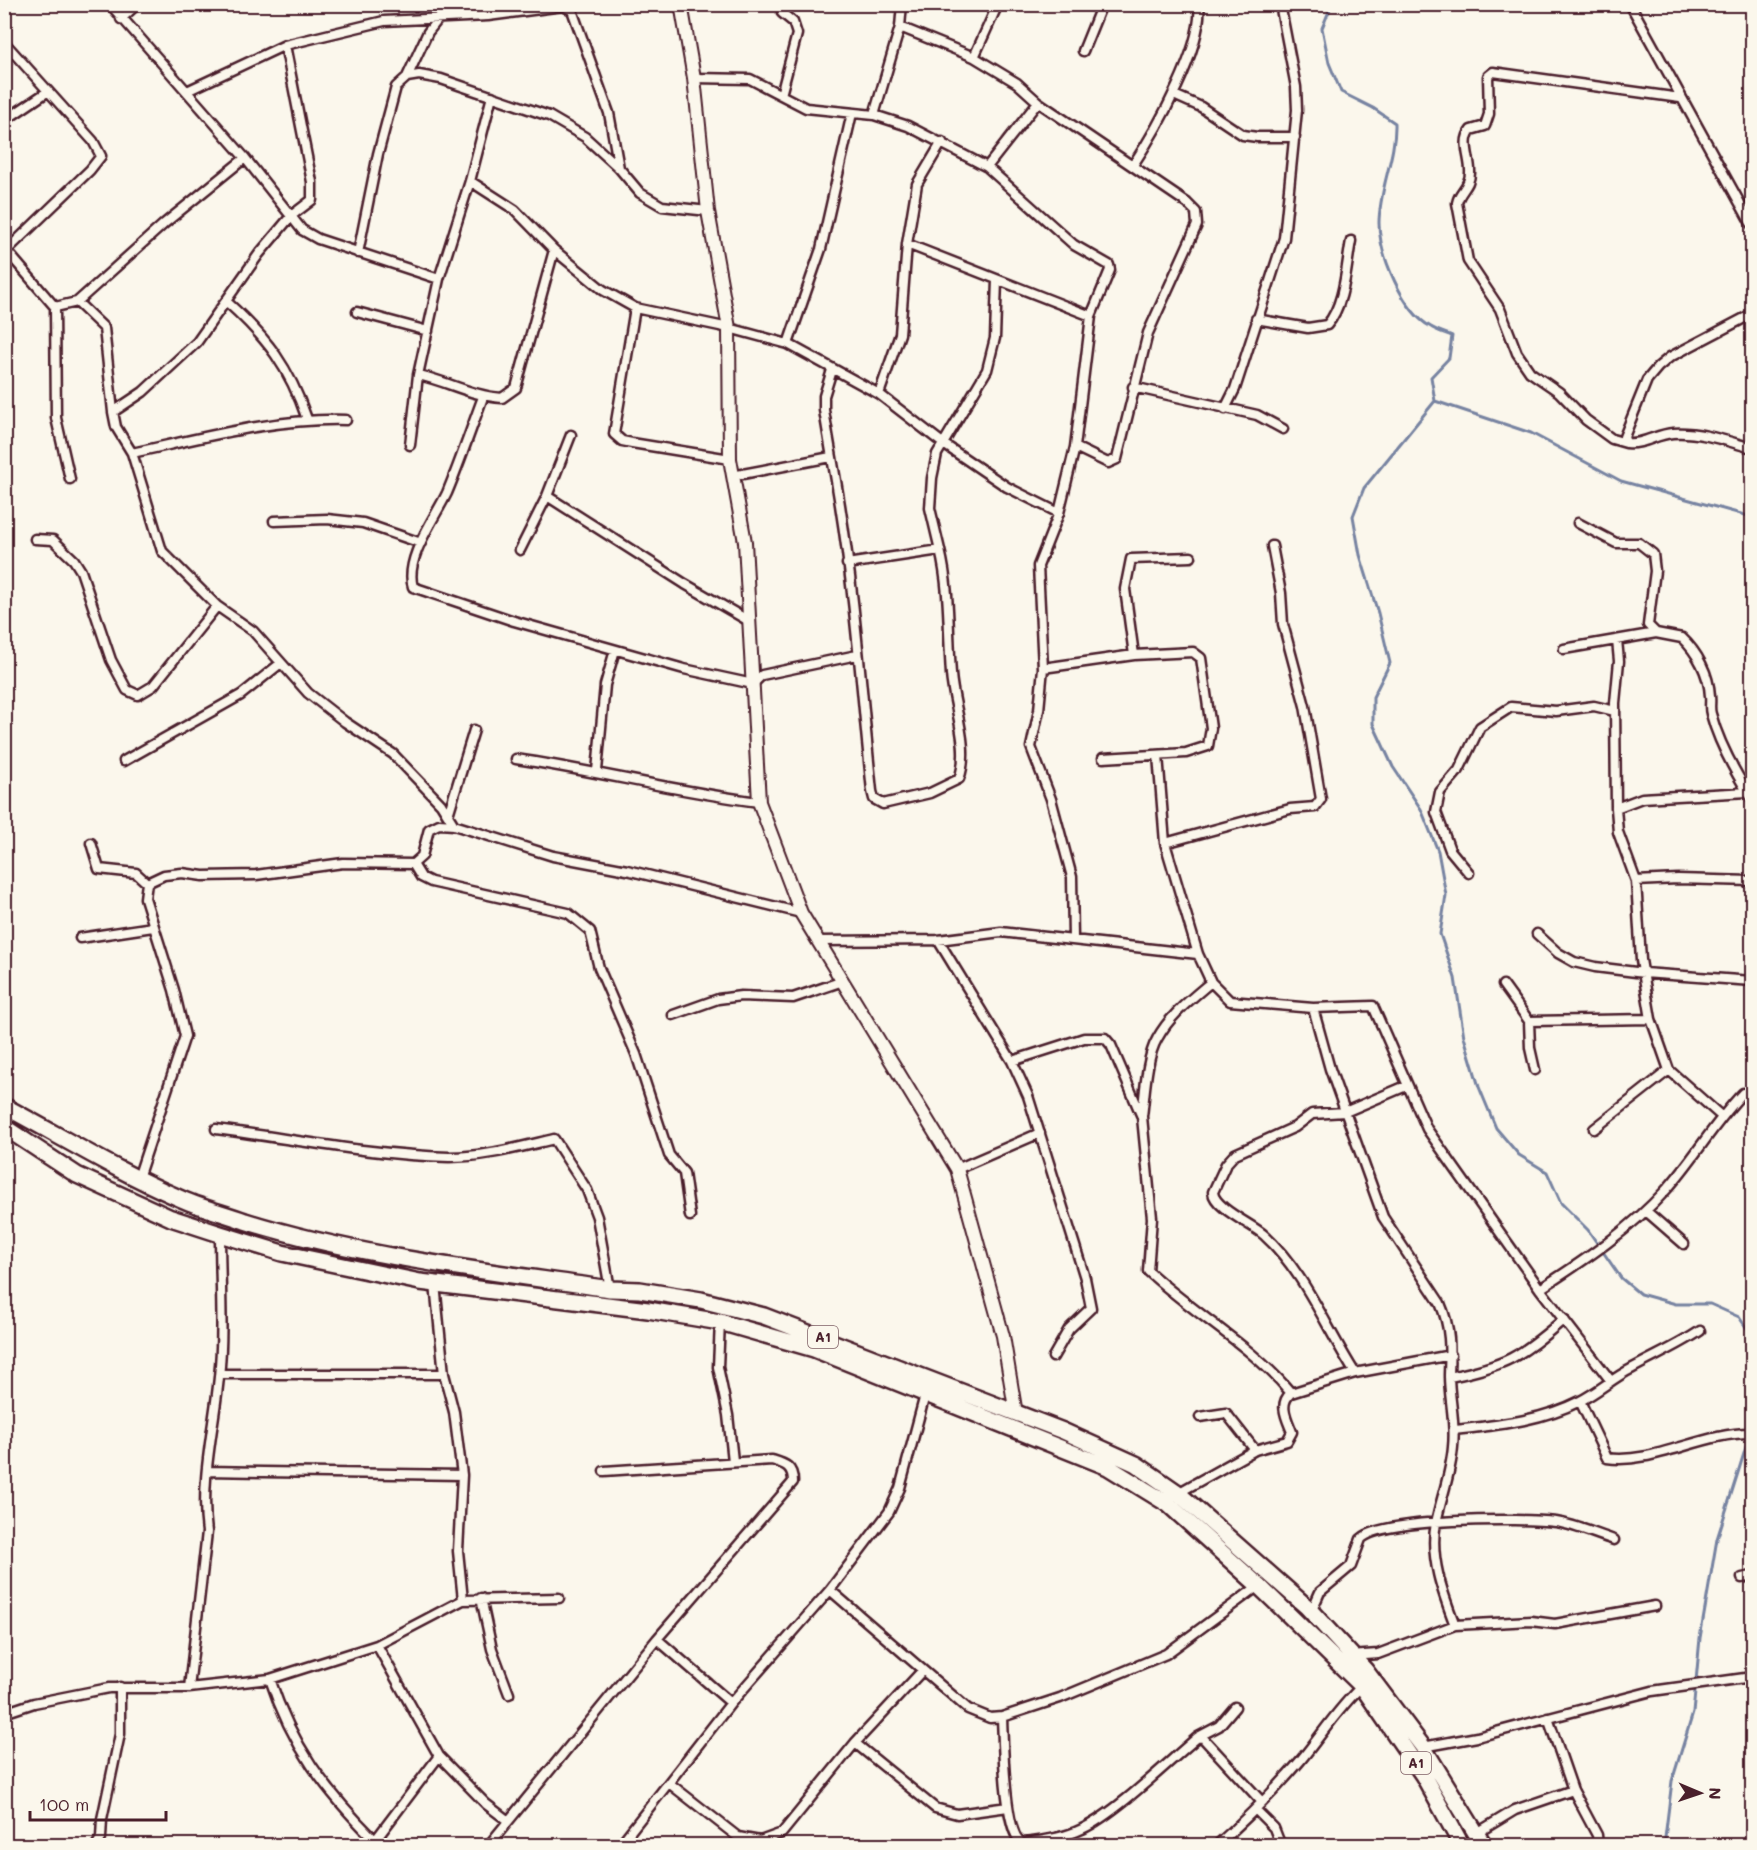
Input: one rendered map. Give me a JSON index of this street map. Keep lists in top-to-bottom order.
{
  "streets": {
    "highway": ["A1"]
  },
  "scale_bar": "100 m",
  "north": "right"
}
